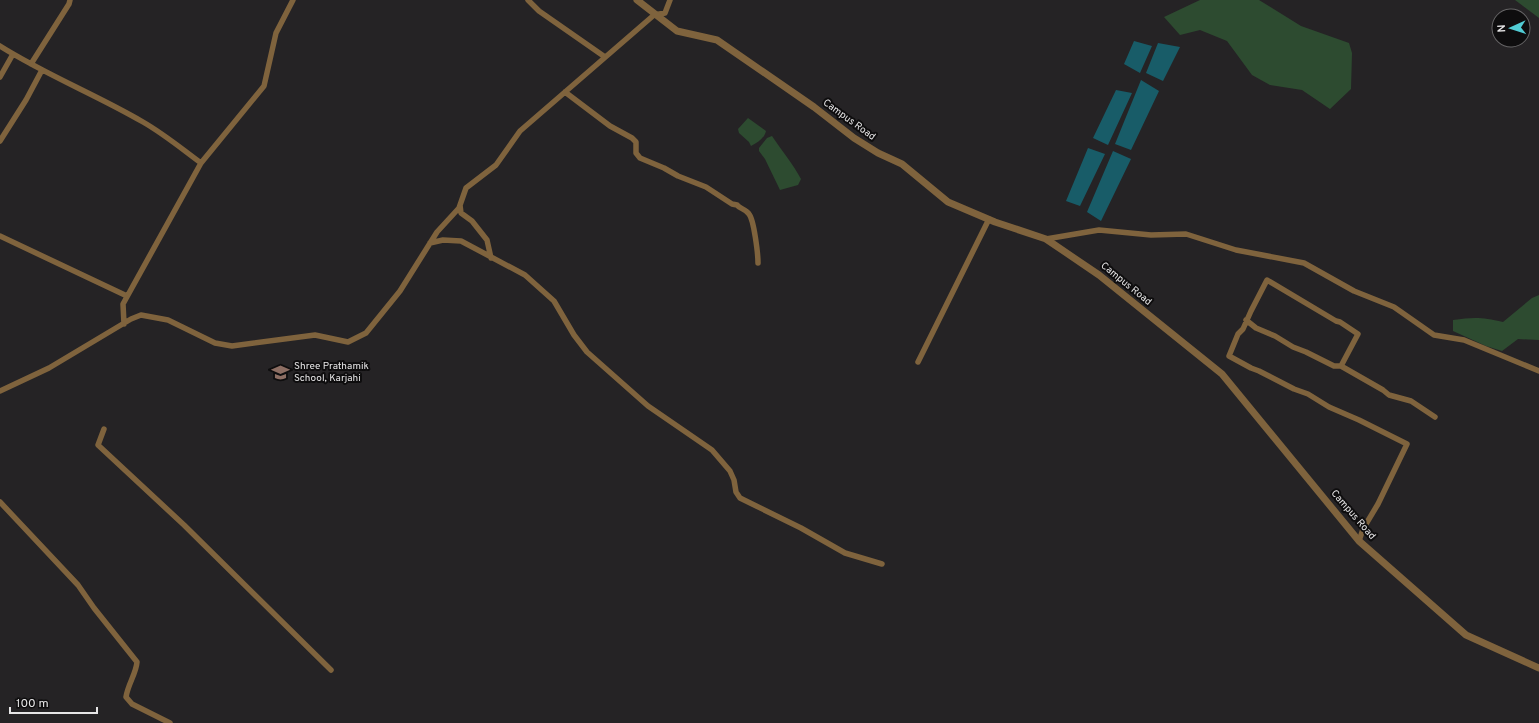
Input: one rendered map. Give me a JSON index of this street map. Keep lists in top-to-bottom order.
{
  "streets": {
    "street": ["Campus Road"]
  },
  "places": {
    "school or university": ["Shree Prathamik School, Karjahi"]
  },
  "scale_bar": "100 m",
  "north": "left"
}
